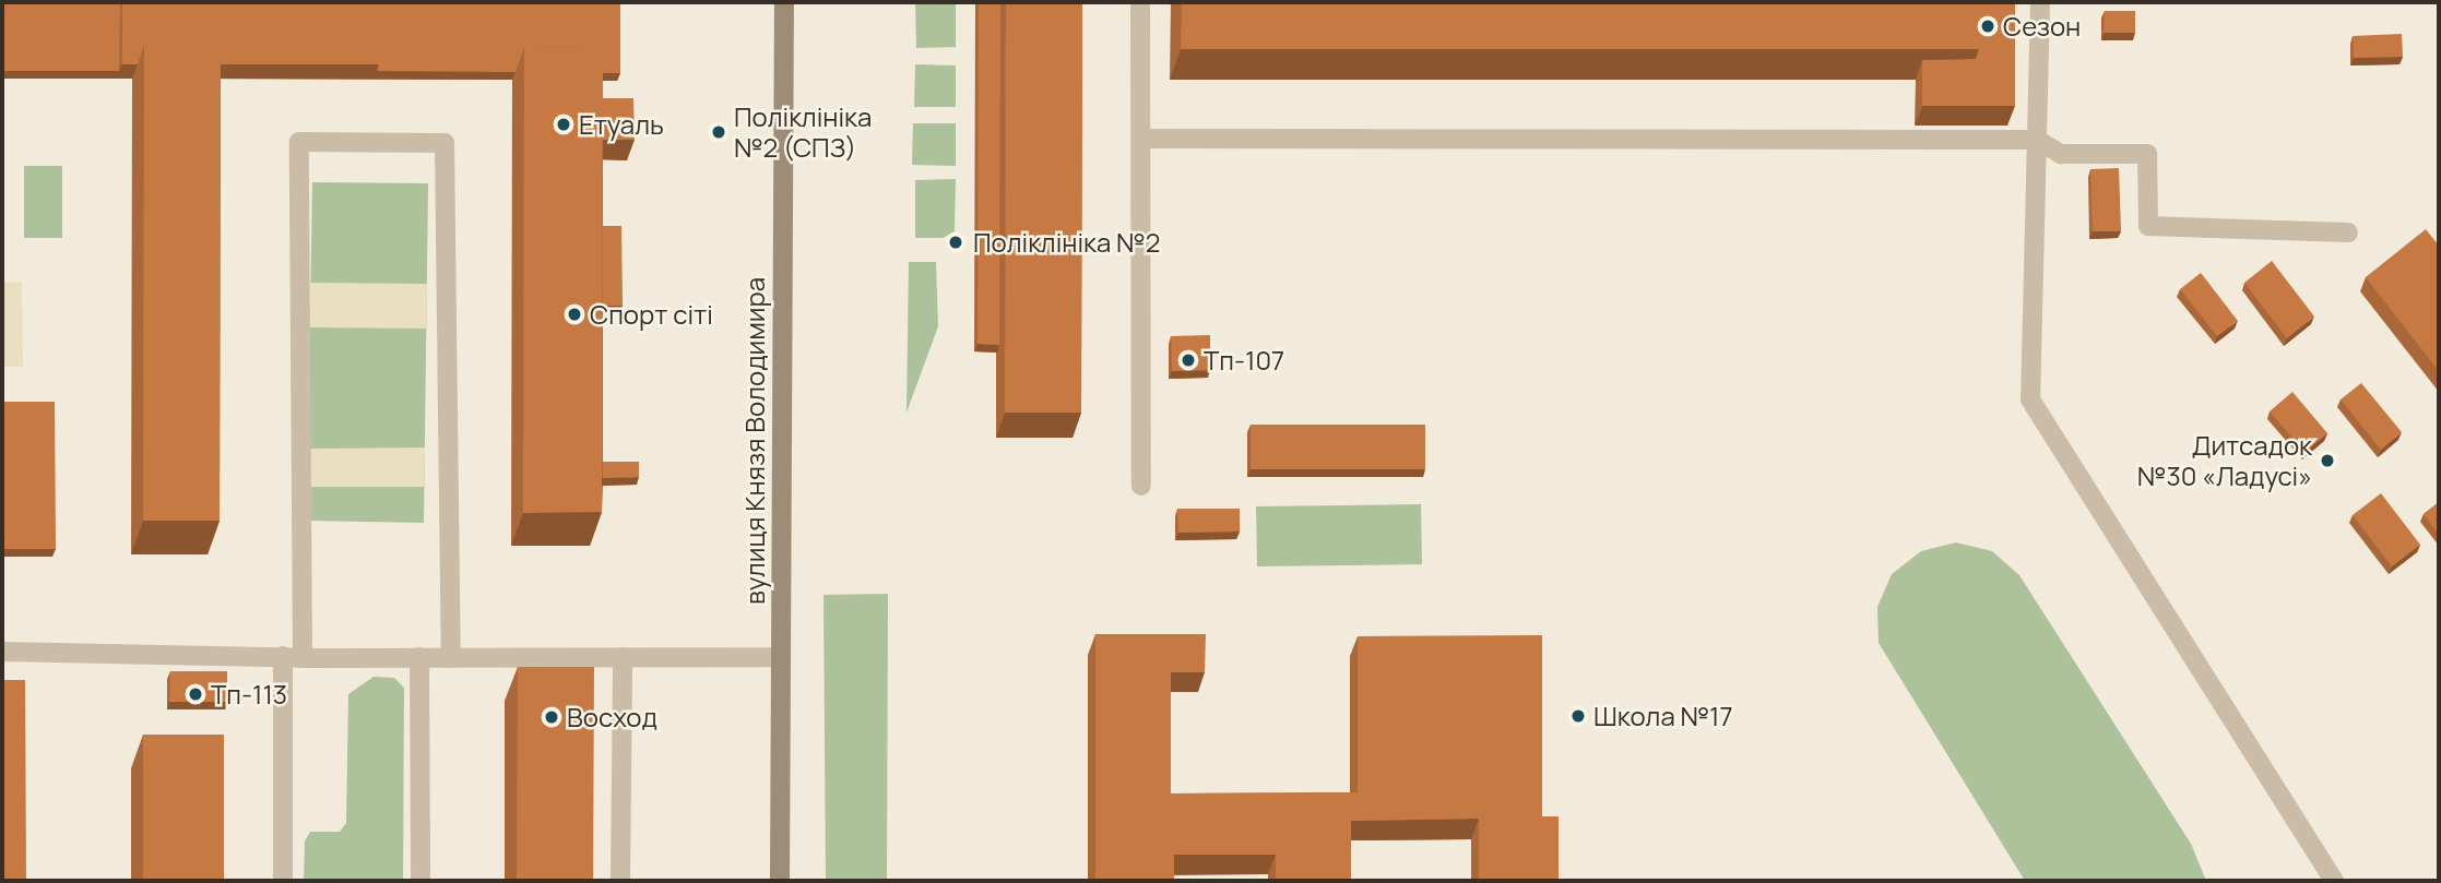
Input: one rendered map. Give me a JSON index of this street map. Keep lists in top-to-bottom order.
{
  "streets": {
    "main road": ["вулиця Князя Володимира"]
  },
  "places": [
    "Сезон",
    "Етуаль",
    "Поліклініка №2 (СПЗ)",
    "Поліклініка №2",
    "Спорт сiтi",
    "Тп-107",
    "Дитсадок №30 «Ладусі»",
    "Тп-113",
    "Школа №17",
    "Восход"
  ]
}
